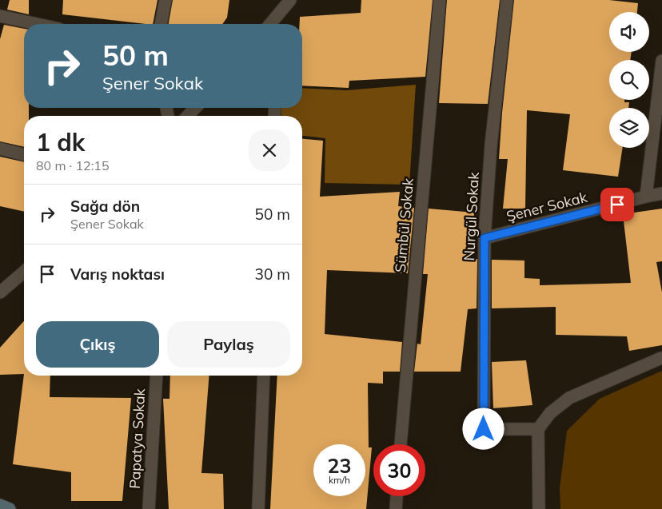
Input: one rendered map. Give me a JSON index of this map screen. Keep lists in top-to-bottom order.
{
  "streets": {
    "street": [
      "Şener Sokak",
      "Nurgül Sokak",
      "Sümbül Sokak",
      "Papatya Sokak"
    ]
  },
  "crossings": [
    ["Şener Sokak", "Nurgül Sokak"]
  ],
  "page": {
    "turn": ["50 m", "Şener Sokak"],
    "heading": ["1 dk", "80 m · 12:15"],
    "list": [
      {
        "name": "Sağa dön",
        "note": "Şener Sokak",
        "value": "50 m"
      },
      {
        "name": "Varış noktası",
        "value": "30 m"
      }
    ],
    "buttons": ["Çıkış", "Paylaş"],
    "speed": "23 km/h",
    "limit": "30"
  }
}
